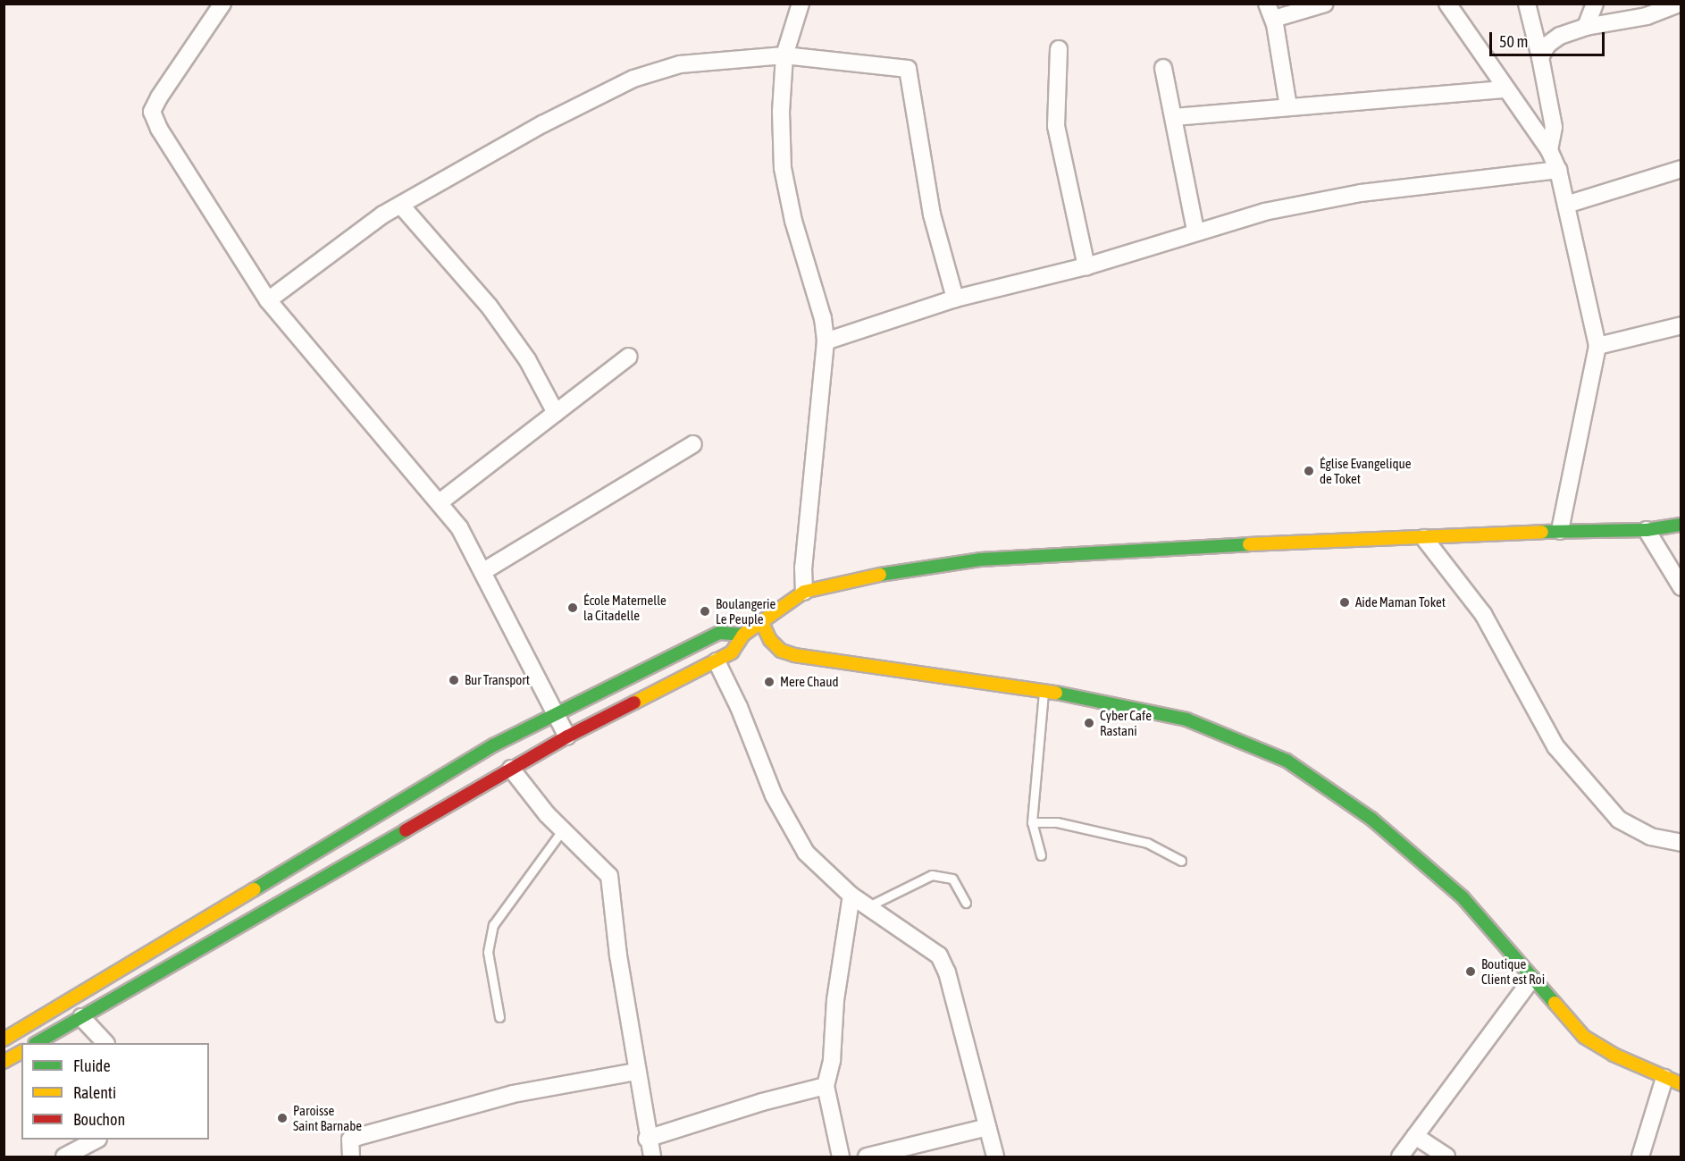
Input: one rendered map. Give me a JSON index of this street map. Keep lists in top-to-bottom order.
{
  "places": [
    "Église Evangelique de Toket",
    "Aide Maman Toket",
    "École Maternelle la Citadelle",
    "Boulangerie Le Peuple",
    "Bur Transport",
    "Mere Chaud",
    "Cyber Cafe Rastani",
    "Boutique Client est Roi",
    "Paroisse Saint Barnabe"
  ],
  "legend": ["Fluide", "Ralenti", "Bouchon"],
  "scale_bar": "50 m"
}
